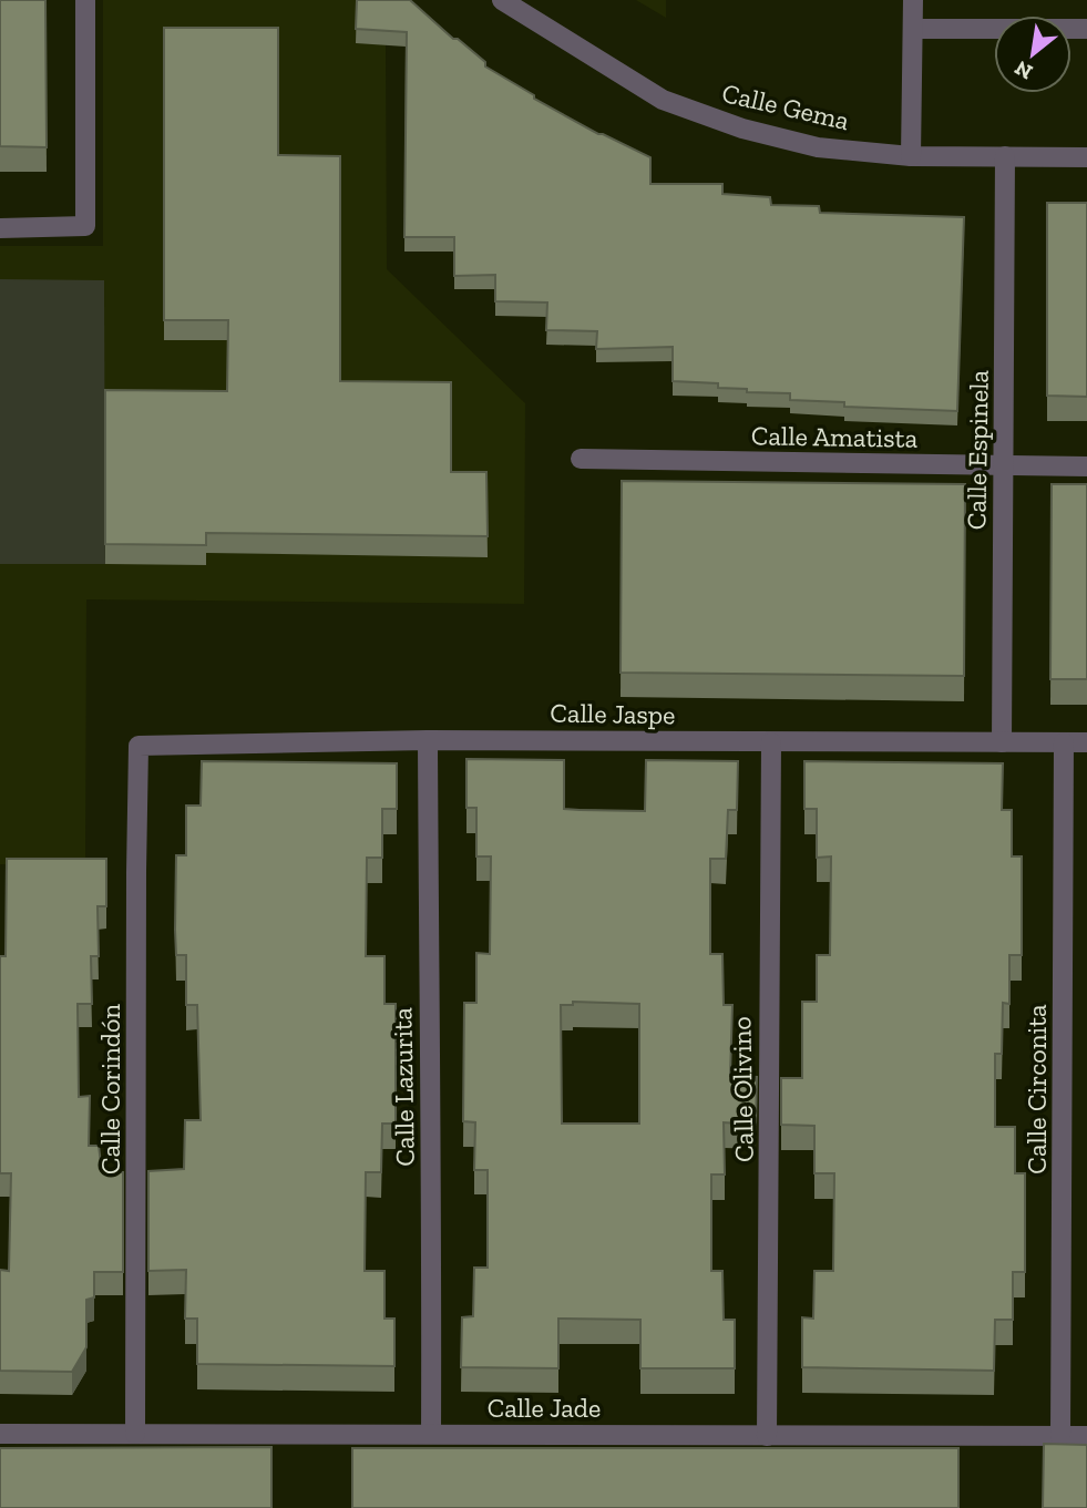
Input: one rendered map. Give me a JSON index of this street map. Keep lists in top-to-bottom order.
{
  "streets": {
    "street": [
      "Calle Gema",
      "Calle Amatista",
      "Calle Espinela",
      "Calle Jaspe",
      "Calle Lazurita",
      "Calle Corindón",
      "Calle Olivino",
      "Calle Circonita",
      "Calle Jade"
    ]
  },
  "crossings": [
    ["Calle Gema", "Calle Espinela"],
    ["Calle Amatista", "Calle Espinela"],
    ["Calle Espinela", "Calle Jaspe"],
    ["Calle Jaspe", "Calle Lazurita"],
    ["Calle Jaspe", "Calle Corindón"],
    ["Calle Jaspe", "Calle Olivino"],
    ["Calle Jaspe", "Calle Circonita"],
    ["Calle Lazurita", "Calle Jade"],
    ["Calle Corindón", "Calle Jade"],
    ["Calle Olivino", "Calle Jade"],
    ["Calle Circonita", "Calle Jade"]
  ],
  "north": "bottom left"
}
